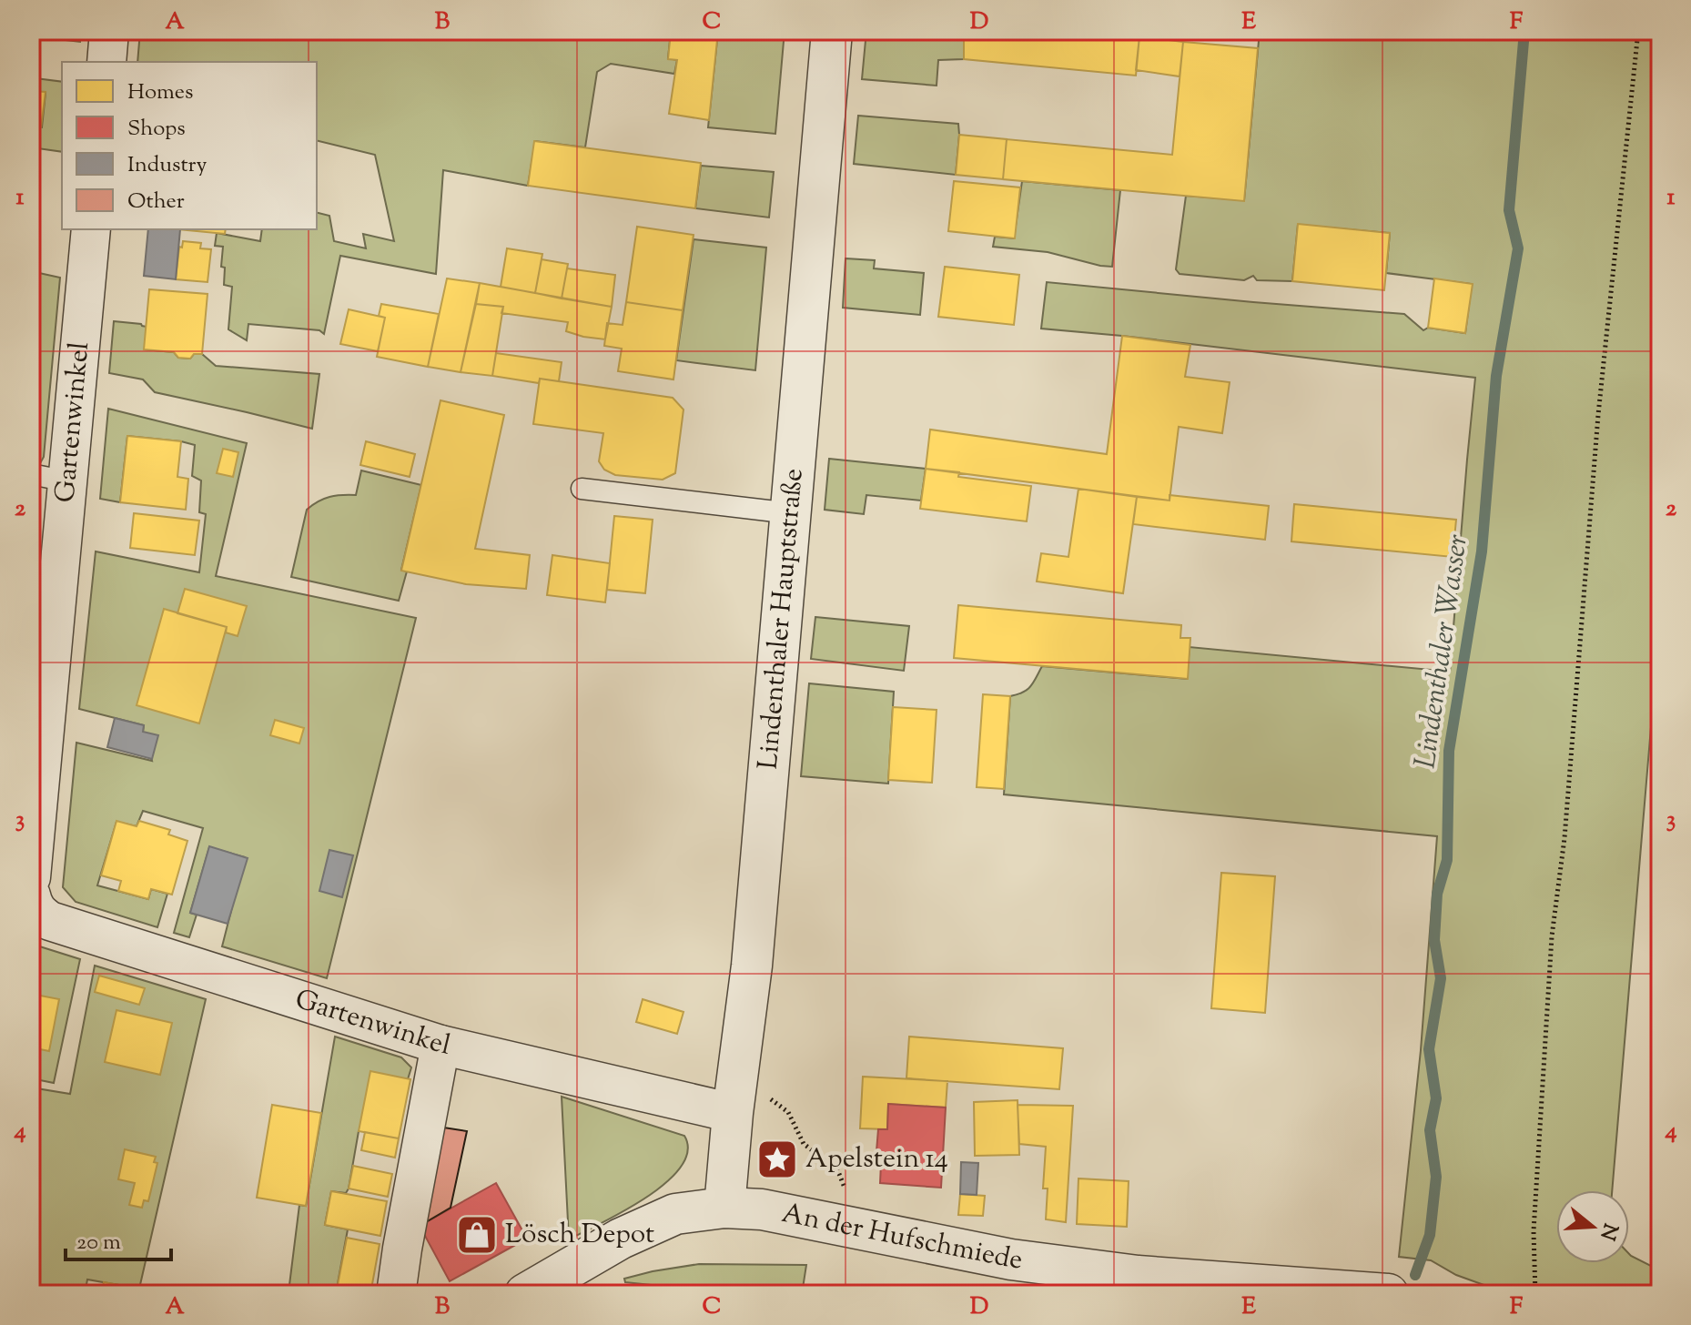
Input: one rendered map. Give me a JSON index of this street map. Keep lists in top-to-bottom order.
{
  "streets": {
    "street": ["Gartenwinkel", "Lindenthaler Hauptstraße", "An der Hufschmiede"]
  },
  "crossings": [
    ["Gartenwinkel", "Lindenthaler Hauptstraße"],
    ["Lindenthaler Hauptstraße", "An der Hufschmiede"]
  ],
  "water": ["Lindenthaler Wasser"],
  "places": {
    "place": ["Apelstein 14"],
    "shop": ["Lösch Depot"]
  },
  "legend": [
    "Homes",
    "Shops",
    "Industry",
    "Other"
  ],
  "scale_bar": "20 m",
  "north": "right",
  "grid": {
    "columns": [
      "A",
      "B",
      "C",
      "D",
      "E",
      "F"
    ],
    "rows": [
      "1",
      "2",
      "3",
      "4"
    ]
  }
}
